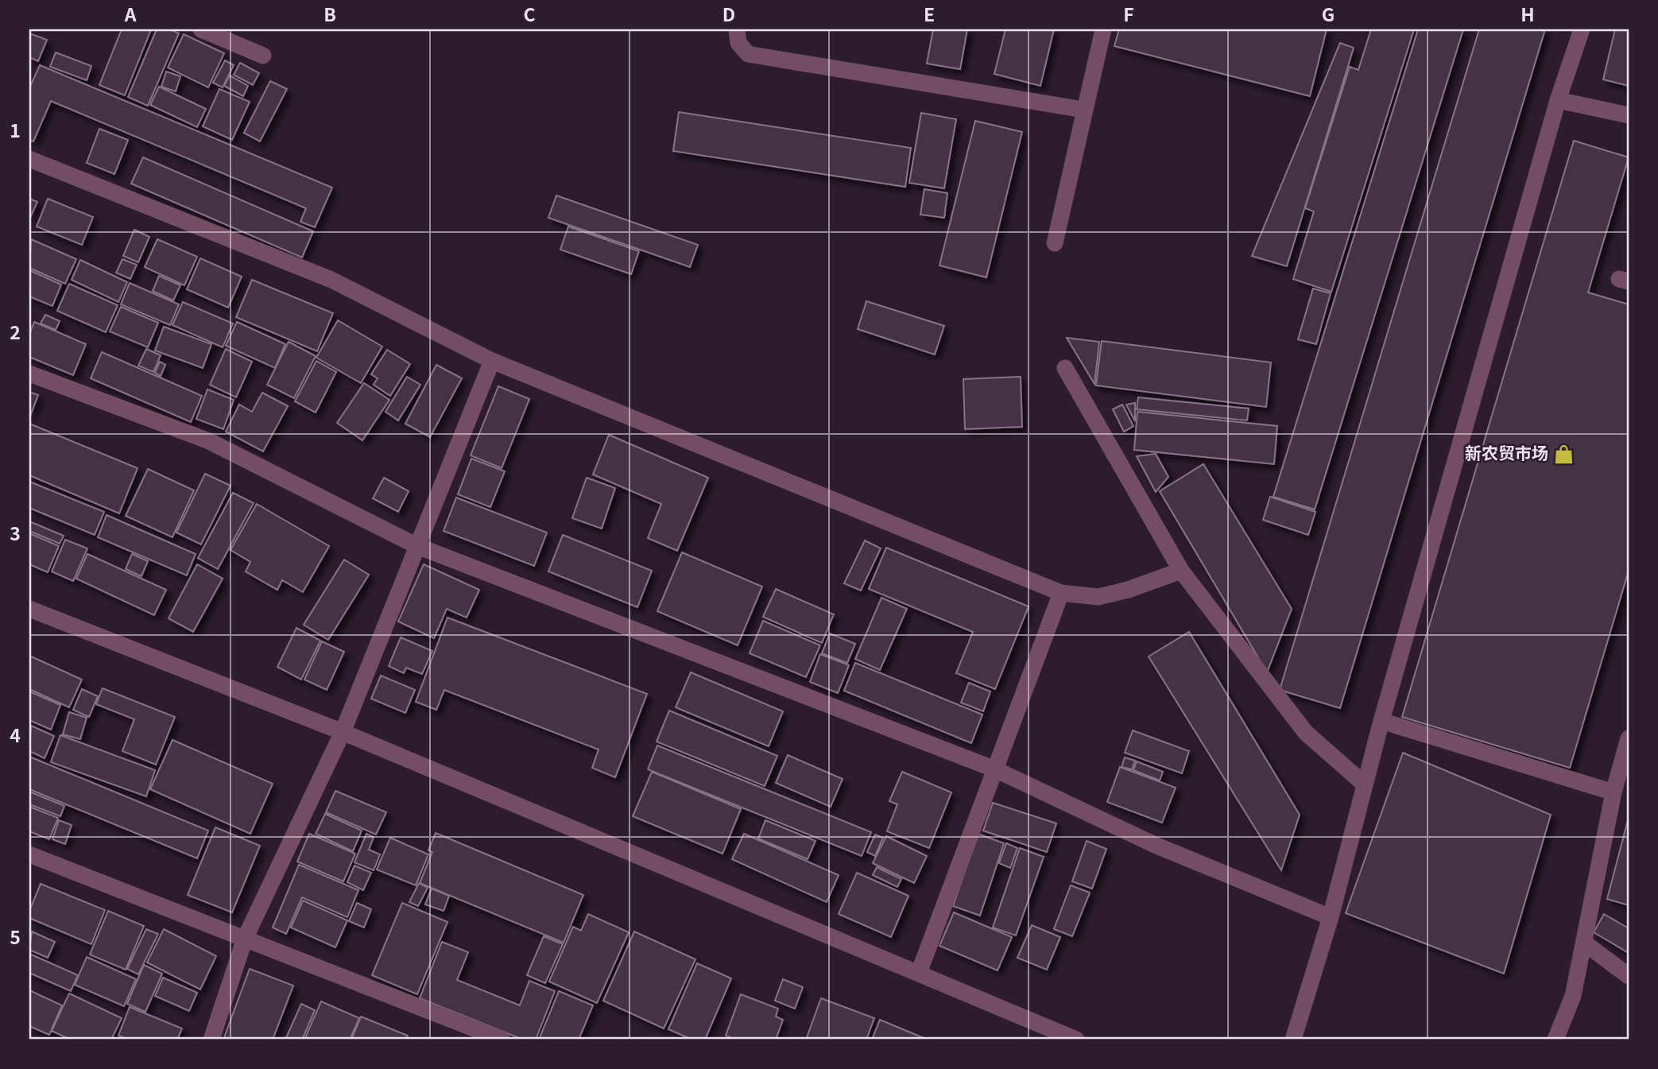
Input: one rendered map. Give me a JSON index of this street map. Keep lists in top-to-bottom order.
{
  "places": {
    "shop": ["新农贸市场"]
  },
  "grid": {
    "columns": [
      "A",
      "B",
      "C",
      "D",
      "E",
      "F",
      "G",
      "H"
    ],
    "rows": [
      "1",
      "2",
      "3",
      "4",
      "5"
    ]
  }
}
